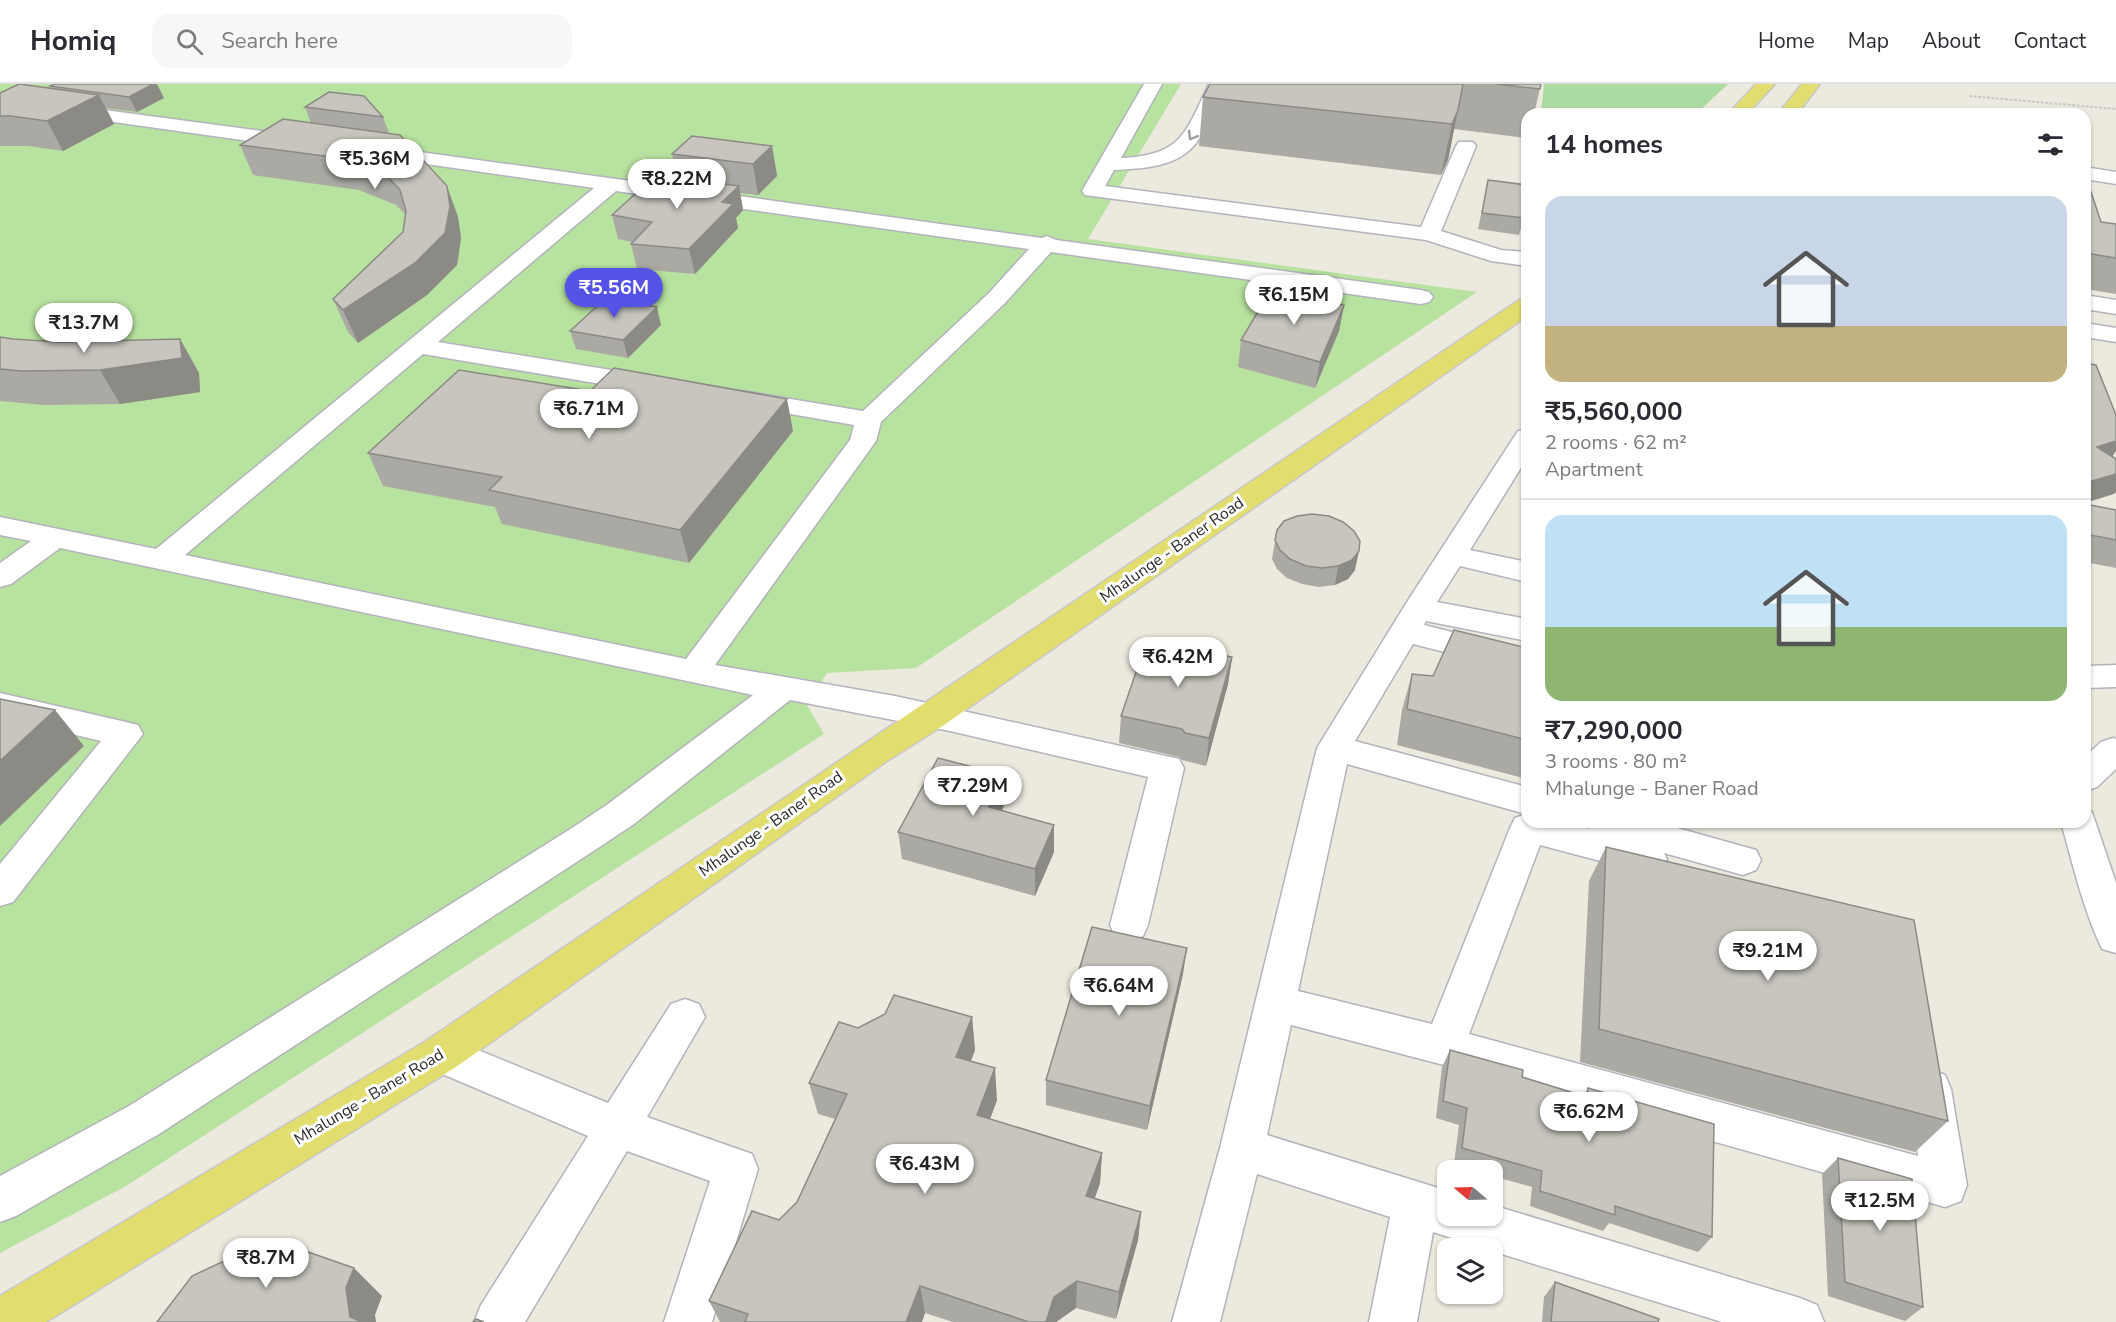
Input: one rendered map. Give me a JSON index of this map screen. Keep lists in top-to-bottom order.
{
  "streets": {
    "main road": ["Mhalunge - Baner Road"]
  },
  "north": "left",
  "page": {
    "header": "Homiq",
    "search": "Search here",
    "nav": [
      "Home",
      "Map",
      "About",
      "Contact"
    ],
    "heading": "14 homes",
    "price": [
      "₹5.36M",
      "₹8.22M",
      "₹5.56M",
      "₹6.15M",
      "₹13.7M",
      "₹6.71M",
      "₹6.42M",
      "₹7.29M",
      "₹9.21M",
      "₹6.64M",
      "₹6.62M",
      "₹6.43M",
      "₹12.5M",
      "₹8.7M"
    ],
    "list": [
      {
        "name": "₹5,560,000",
        "note": "2 rooms · 62 m² · Apartment"
      },
      {
        "name": "₹7,290,000",
        "note": "3 rooms · 80 m² · Mhalunge - Baner Road"
      }
    ]
  }
}
